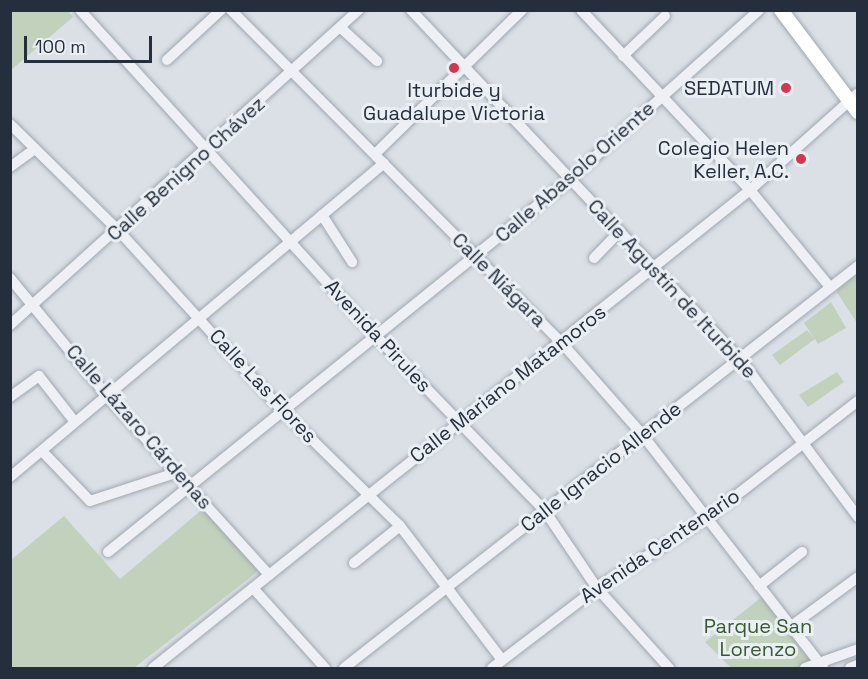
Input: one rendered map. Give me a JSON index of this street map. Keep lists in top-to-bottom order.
{
  "streets": {
    "street": [
      "Calle Benigno Chávez",
      "Calle Abasolo Oriente",
      "Calle Niágara",
      "Calle Agustín de Iturbide",
      "Avenida Pirules",
      "Calle Mariano Matamoros",
      "Calle Las Flores",
      "Calle Lázaro Cárdenas",
      "Calle Ignacio Allende",
      "Avenida Centenario"
    ]
  },
  "crossings": [
    ["Calle Benigno Chávez", "Calle Niágara"],
    ["Calle Benigno Chávez", "Avenida Pirules"],
    ["Calle Benigno Chávez", "Calle Las Flores"],
    ["Calle Benigno Chávez", "Calle Lázaro Cárdenas"],
    ["Calle Abasolo Oriente", "Calle Niágara"],
    ["Calle Abasolo Oriente", "Calle Agustín de Iturbide"],
    ["Calle Abasolo Oriente", "Avenida Pirules"],
    ["Calle Abasolo Oriente", "Calle Las Flores"],
    ["Calle Abasolo Oriente", "Calle Lázaro Cárdenas"],
    ["Calle Niágara", "Calle Mariano Matamoros"],
    ["Calle Niágara", "Calle Ignacio Allende"],
    ["Calle Niágara", "Avenida Centenario"],
    ["Calle Agustín de Iturbide", "Calle Mariano Matamoros"],
    ["Calle Agustín de Iturbide", "Calle Ignacio Allende"],
    ["Calle Agustín de Iturbide", "Avenida Centenario"],
    ["Avenida Pirules", "Calle Mariano Matamoros"],
    ["Avenida Pirules", "Calle Ignacio Allende"],
    ["Avenida Pirules", "Avenida Centenario"],
    ["Calle Mariano Matamoros", "Calle Las Flores"],
    ["Calle Mariano Matamoros", "Calle Lázaro Cárdenas"],
    ["Calle Las Flores", "Calle Ignacio Allende"],
    ["Calle Las Flores", "Avenida Centenario"]
  ],
  "parks": ["Parque San Lorenzo"],
  "places": ["Iturbide y Guadalupe Victoria", "SEDATUM", "Colegio Helen Keller, A.C."],
  "scale_bar": "100 m"
}
